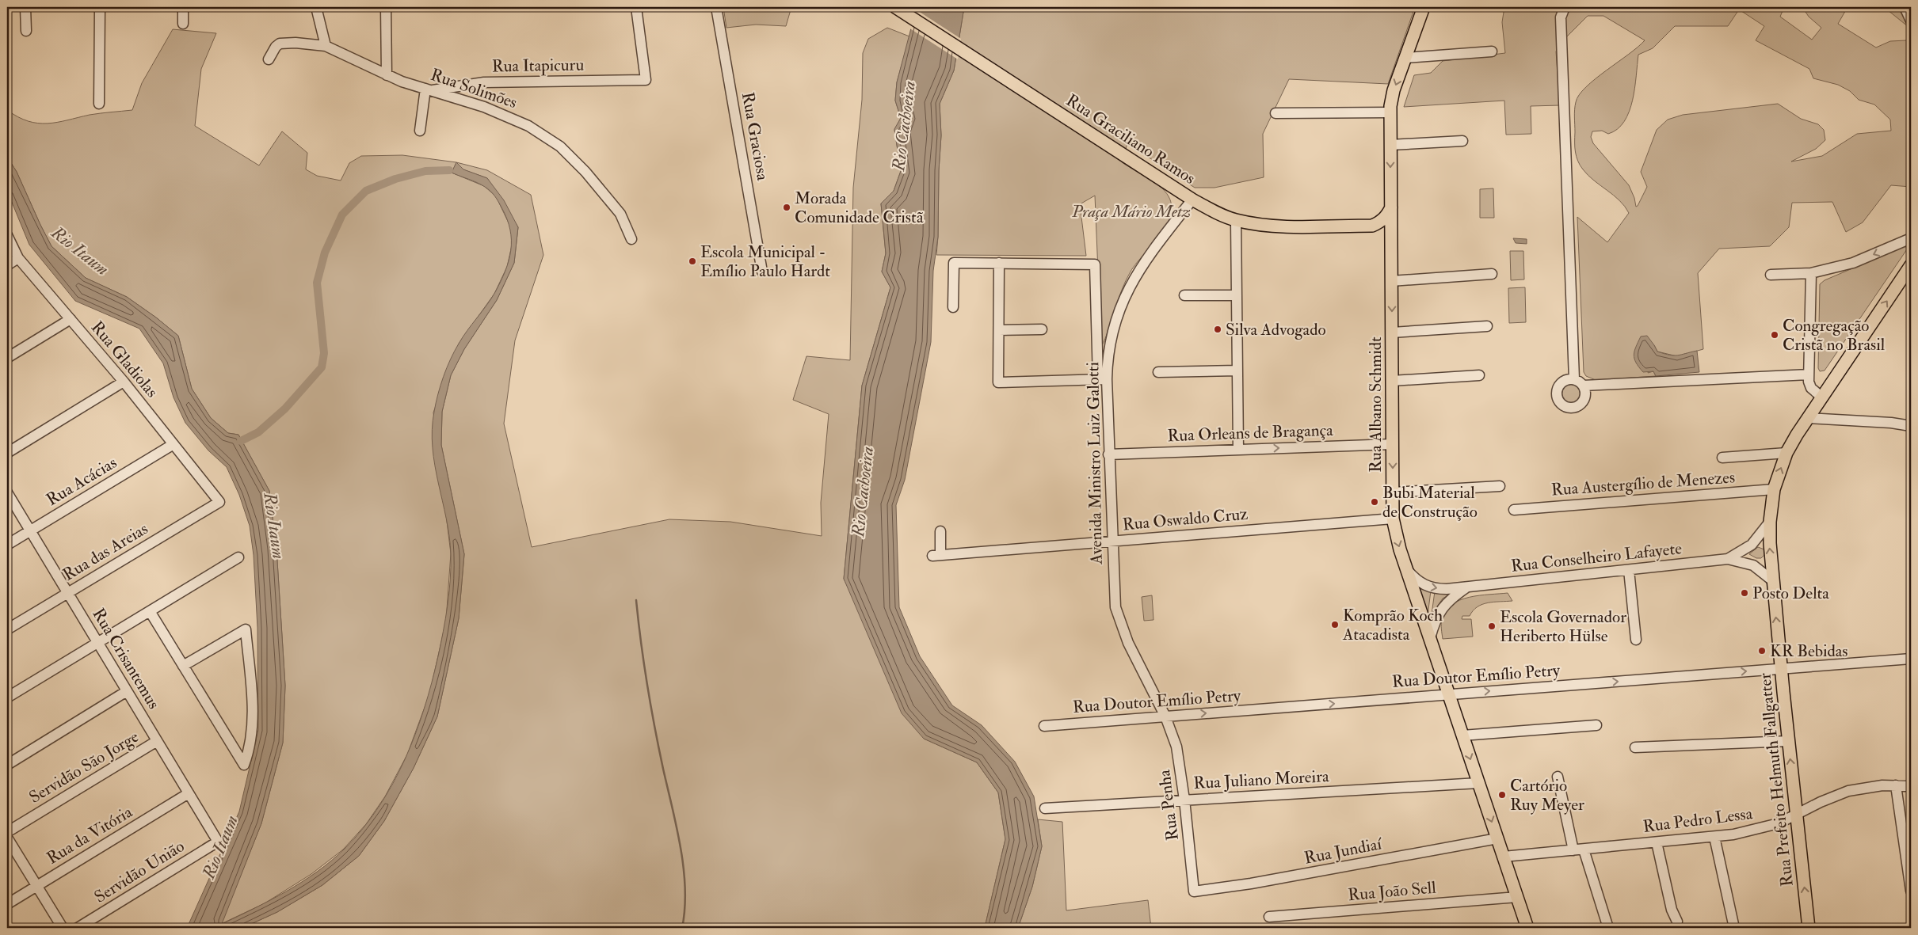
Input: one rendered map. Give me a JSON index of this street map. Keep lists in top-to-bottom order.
{
  "streets": {
    "main road": ["Rua Graciliano Ramos", "Rua Albano Schmidt", "Rua Prefeito Helmuth Fallgatter"],
    "street": [
      "Rua Itapicuru",
      "Rua Solimões",
      "Rua Graciosa",
      "Rua Gladiolas",
      "Rua Orleans de Bragança",
      "Avenida Ministro Luiz Galotti",
      "Rua Acácias",
      "Rua Austergílio de Menezes",
      "Rua Oswaldo Cruz",
      "Rua das Areias",
      "Rua Conselheiro Lafayete",
      "Rua Crisantemus",
      "Rua Doutor Emílio Petry",
      "Servidão São Jorge",
      "Rua Juliano Moreira",
      "Rua Penha",
      "Rua Pedro Lessa",
      "Rua da Vitória",
      "Rua Jundiaí",
      "Servidão União",
      "Rua João Sell"
    ]
  },
  "crossings": [
    ["Rua Itapicuru", "Rua Solimões"],
    ["Rua Graciliano Ramos", "Avenida Ministro Luiz Galotti"],
    ["Rua Gladiolas", "Rua Acácias"],
    ["Rua Gladiolas", "Rua das Areias"],
    ["Rua Albano Schmidt", "Rua Orleans de Bragança"],
    ["Rua Albano Schmidt", "Rua Oswaldo Cruz"],
    ["Rua Albano Schmidt", "Rua Conselheiro Lafayete"],
    ["Rua Albano Schmidt", "Rua Doutor Emílio Petry"],
    ["Rua Albano Schmidt", "Rua Juliano Moreira"],
    ["Rua Albano Schmidt", "Rua Pedro Lessa"],
    ["Rua Albano Schmidt", "Rua Jundiaí"],
    ["Rua Albano Schmidt", "Rua João Sell"],
    ["Rua Orleans de Bragança", "Avenida Ministro Luiz Galotti"],
    ["Avenida Ministro Luiz Galotti", "Rua Oswaldo Cruz"],
    ["Avenida Ministro Luiz Galotti", "Rua Doutor Emílio Petry"],
    ["Avenida Ministro Luiz Galotti", "Rua Penha"],
    ["Rua Acácias", "Rua Crisantemus"],
    ["Rua Austergílio de Menezes", "Rua Prefeito Helmuth Fallgatter"],
    ["Rua das Areias", "Rua Crisantemus"],
    ["Rua Conselheiro Lafayete", "Rua Prefeito Helmuth Fallgatter"],
    ["Rua Crisantemus", "Servidão São Jorge"],
    ["Rua Crisantemus", "Rua da Vitória"],
    ["Rua Crisantemus", "Servidão União"],
    ["Rua Doutor Emílio Petry", "Rua Prefeito Helmuth Fallgatter"],
    ["Rua Doutor Emílio Petry", "Rua Penha"],
    ["Rua Juliano Moreira", "Rua Penha"],
    ["Rua Prefeito Helmuth Fallgatter", "Rua Pedro Lessa"],
    ["Rua Penha", "Rua Jundiaí"]
  ],
  "one_way": ["Rua Albano Schmidt", "Rua Orleans de Bragança", "Rua Prefeito Helmuth Fallgatter"],
  "water": ["Rio Cachoeira", "Rio Itaum"],
  "parks": ["Praça Mário Metz"],
  "places": [
    "Morada Comunidade Cristã",
    "Escola Municipal - Emílio Paulo Hardt",
    "Silva Advogado",
    "Congregação Cristã no Brasil",
    "Bubi Material de Construção",
    "Posto Delta",
    "Komprão Koch Atacadista",
    "Escola Governador Heriberto Hülse",
    "KR Bebidas",
    "Cartório Ruy Meyer"
  ]
}
